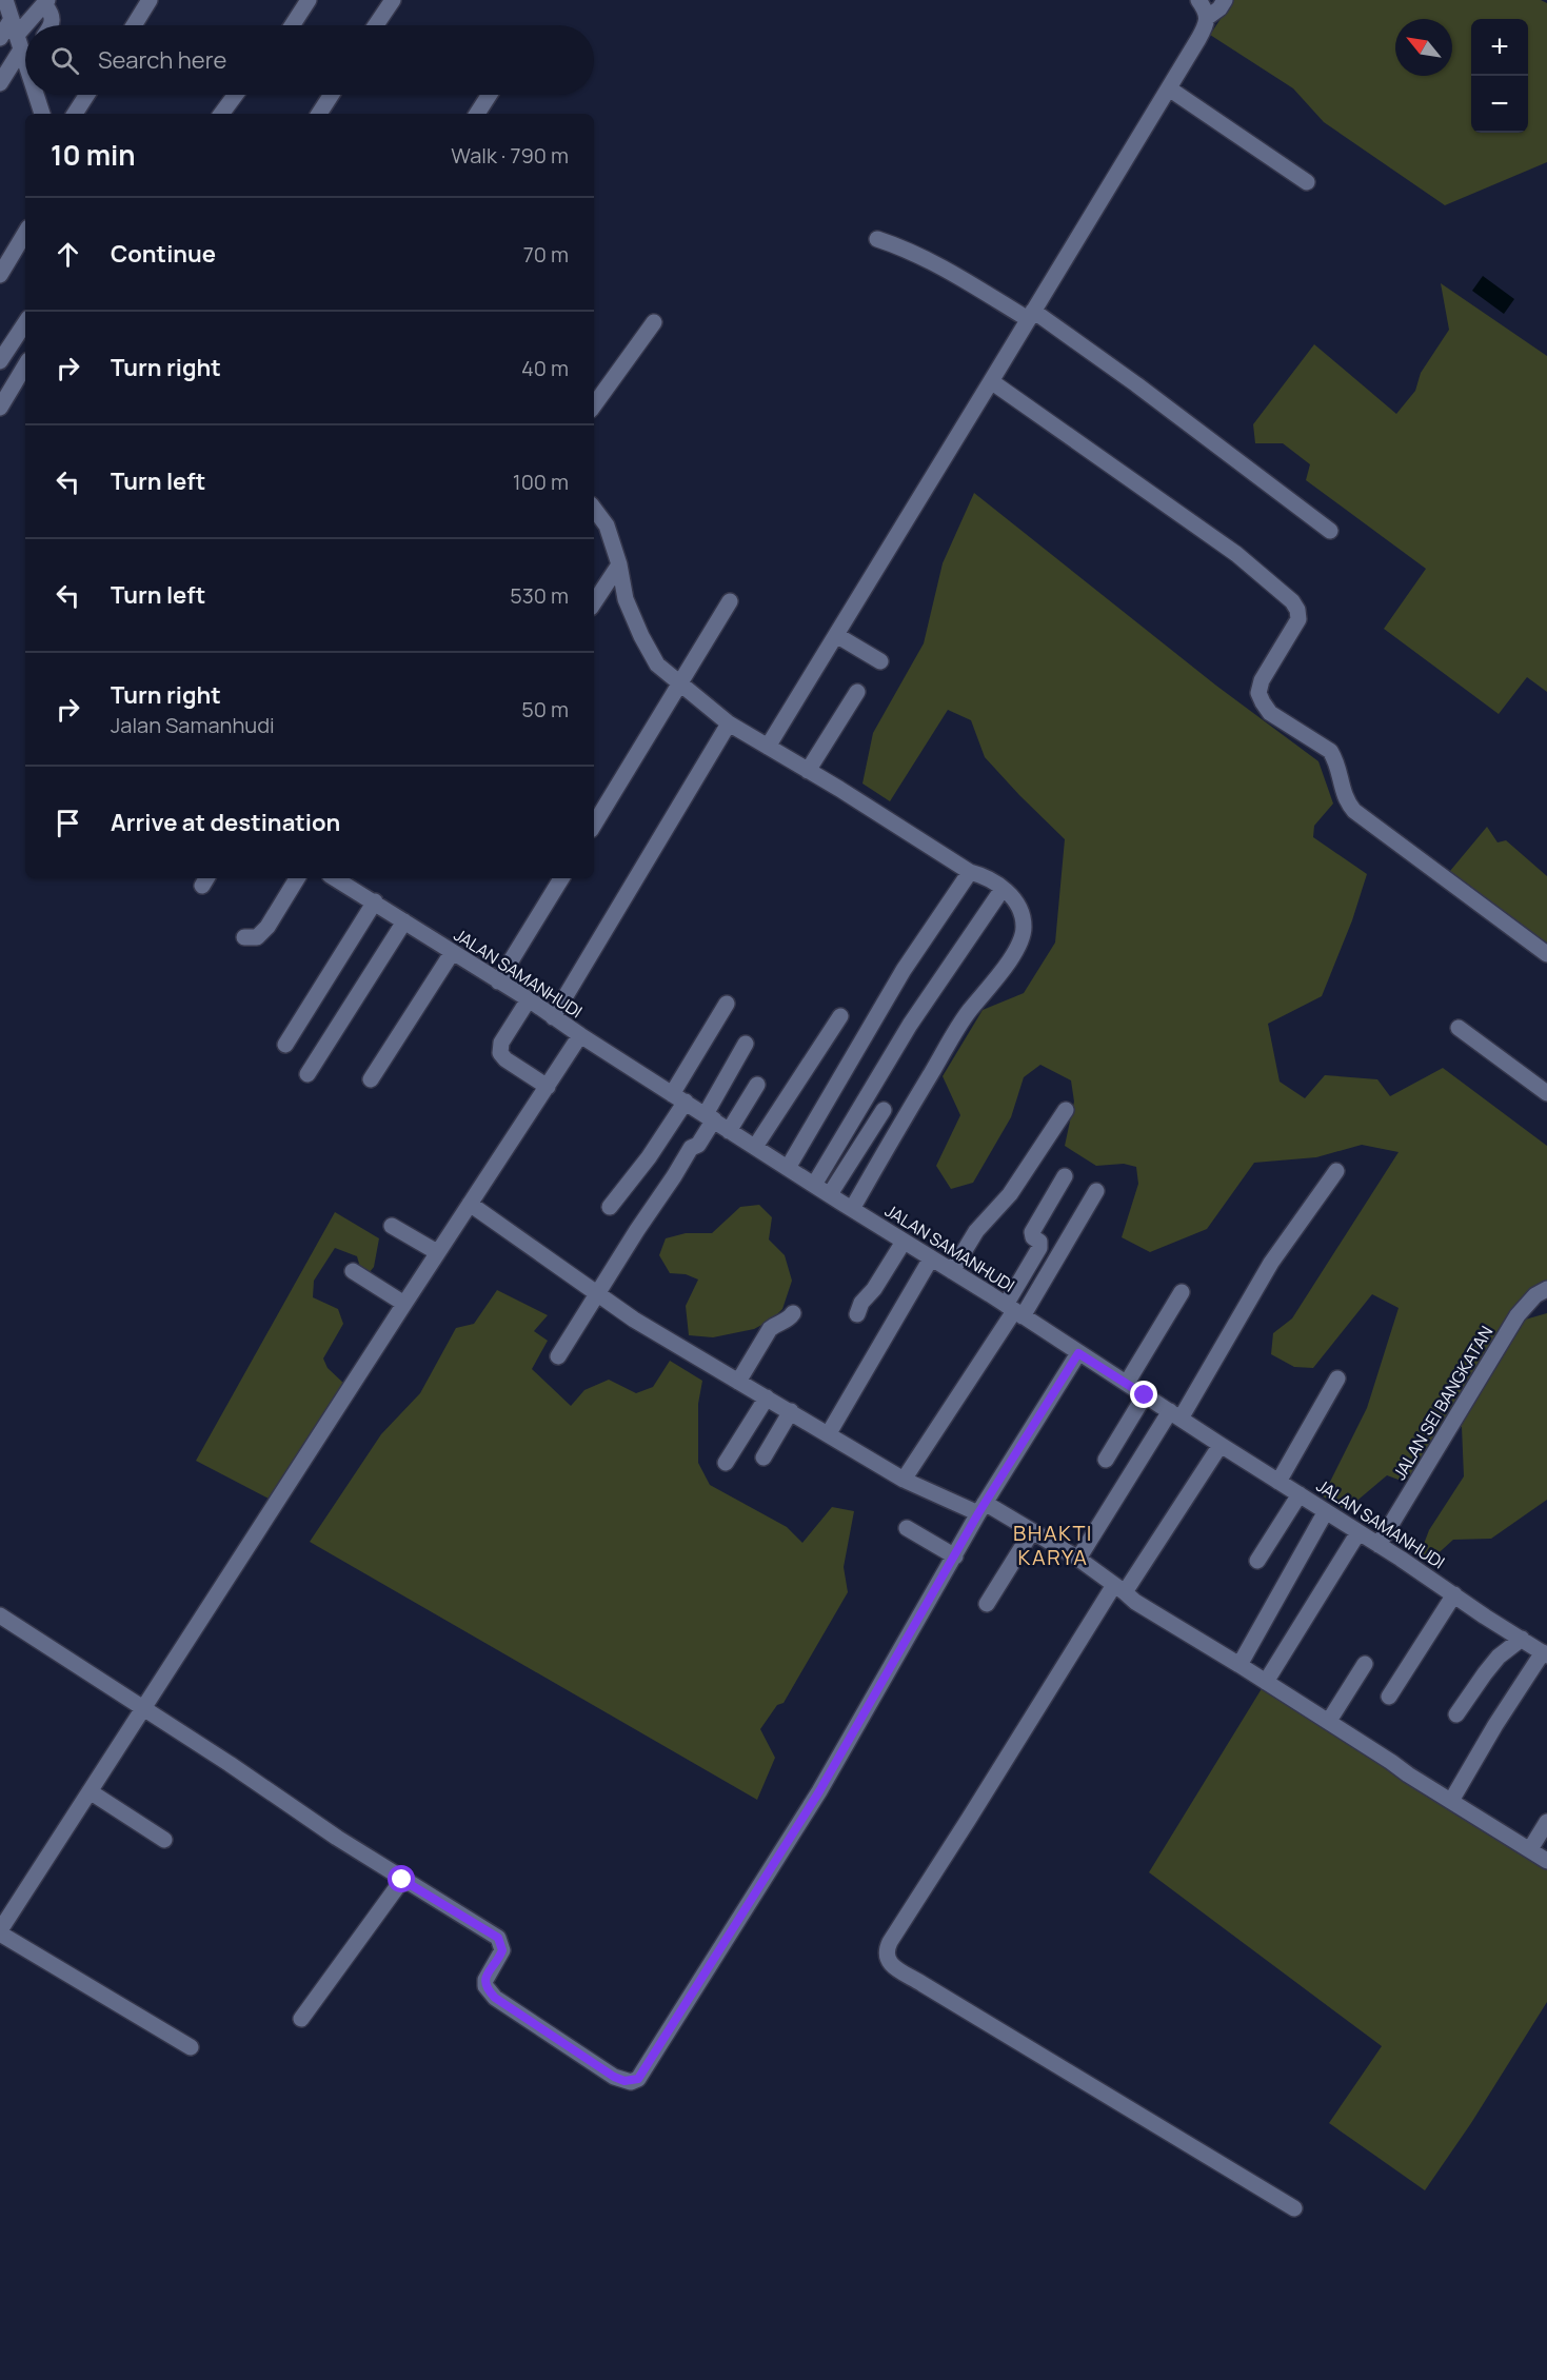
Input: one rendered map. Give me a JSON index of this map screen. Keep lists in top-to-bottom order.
{
  "streets": {
    "street": ["JALAN SAMANHUDI", "JALAN SEI BANGKATAN"]
  },
  "crossings": [
    ["JALAN SAMANHUDI", "JALAN SEI BANGKATAN"]
  ],
  "districts": ["BHAKTI KARYA"],
  "north": "top left",
  "page": {
    "map_buttons": ["+", "−"],
    "search": "Search here",
    "heading": ["10 min", "Walk · 790 m"],
    "list": [
      ["Continue", "70 m"],
      ["Turn right", "40 m"],
      ["Turn left", "100 m"],
      ["Turn left", "530 m"],
      ["Turn right", "Jalan Samanhudi", "50 m"],
      "Arrive at destination"
    ]
  }
}
